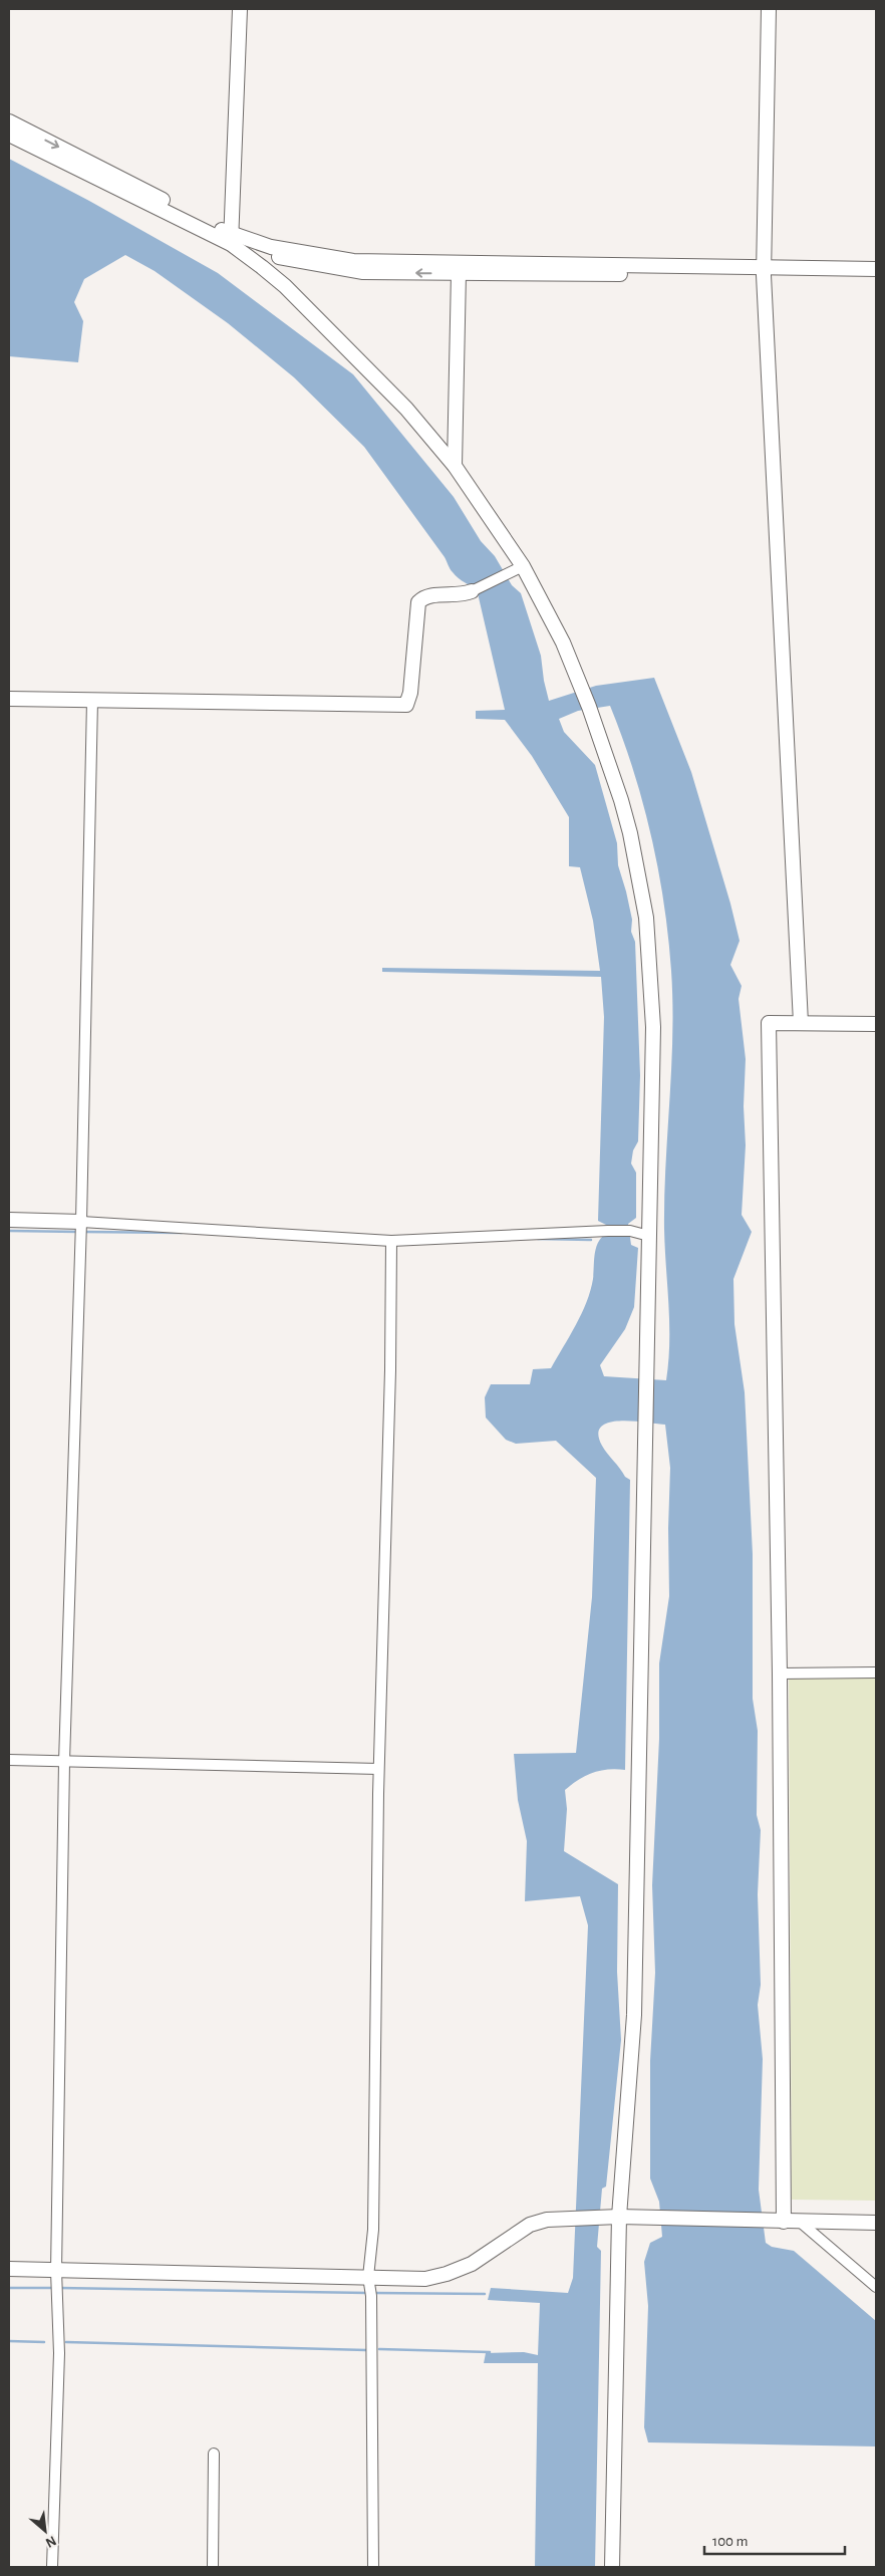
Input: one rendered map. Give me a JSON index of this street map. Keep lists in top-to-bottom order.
{
  "scale_bar": "100 m",
  "north": "bottom right"
}
